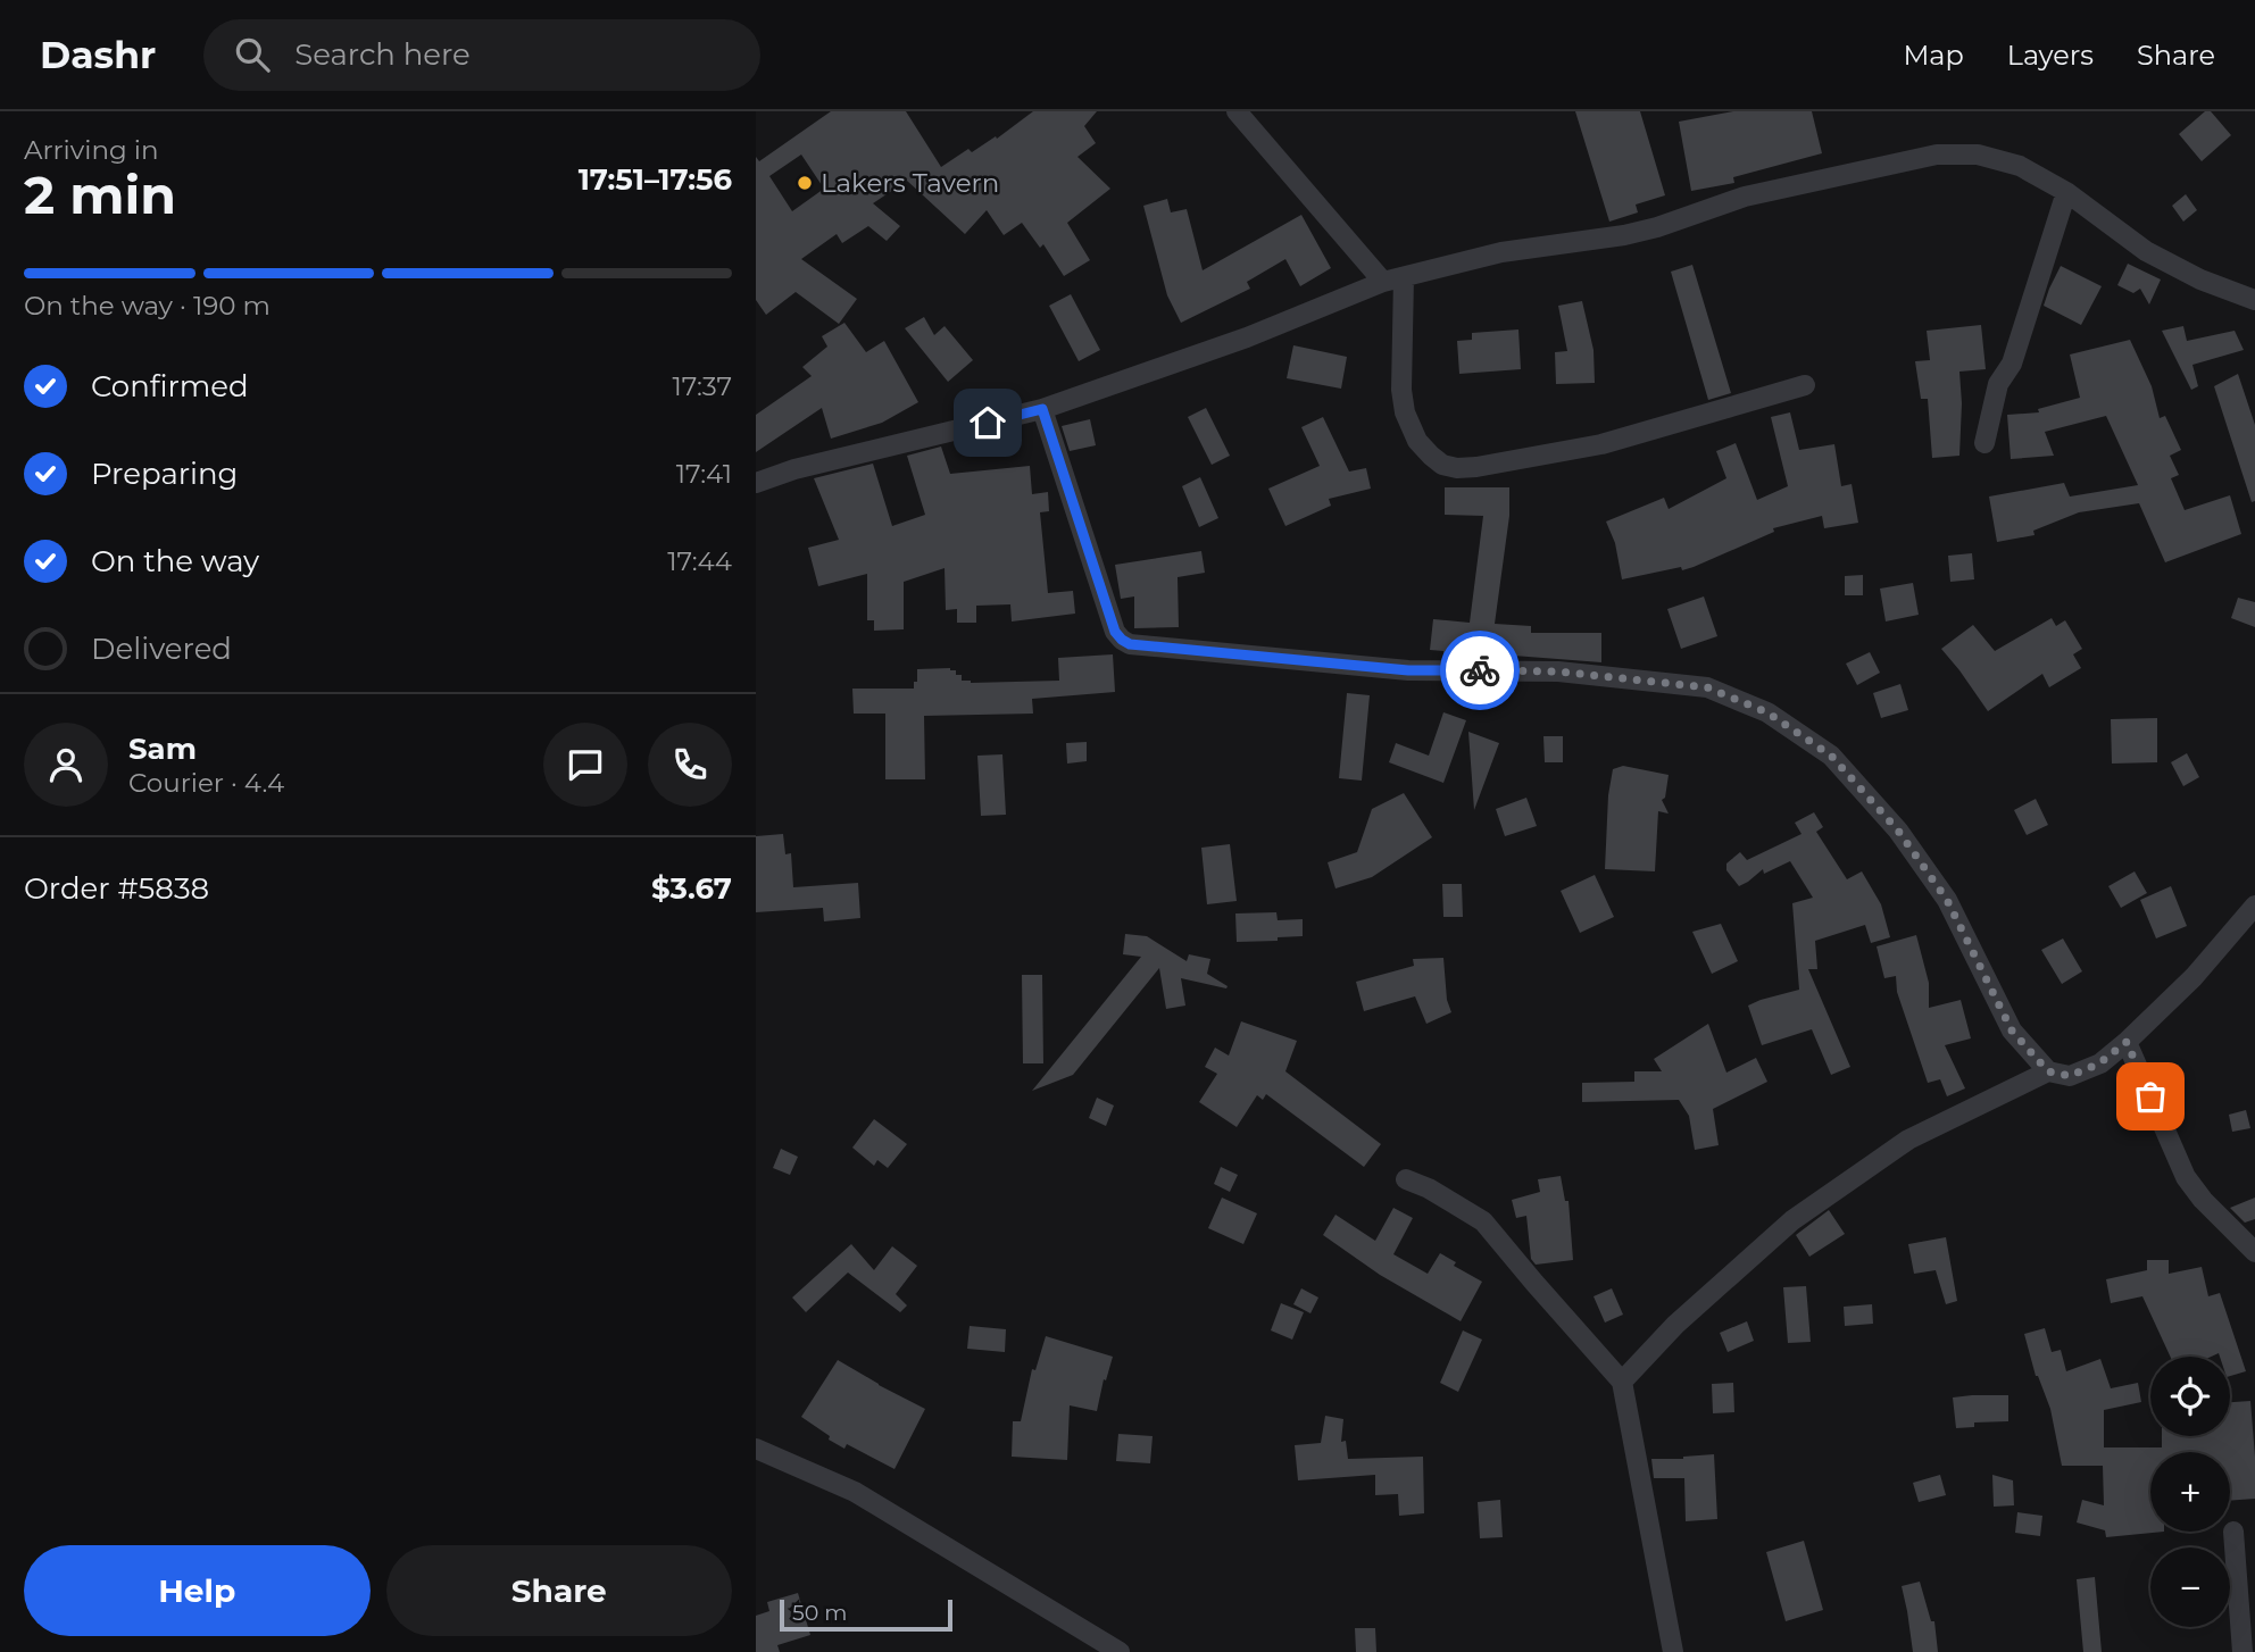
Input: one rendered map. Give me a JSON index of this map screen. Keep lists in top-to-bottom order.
{
  "places": ["Lakers Tavern"],
  "scale_bar": "50 m",
  "page": {
    "header": "Dashr",
    "search": "Search here",
    "nav": ["Map", "Layers", "Share"],
    "heading": ["2 min", "Arriving in", "17:51–17:56"],
    "panel": [
      "Sam",
      "Courier · 4.4",
      "Order #5838",
      "$3.67"
    ],
    "bar": "On the way · 190 m",
    "list": [
      ["Confirmed", "17:37"],
      ["Preparing", "17:41"],
      ["On the way", "17:44"],
      "Delivered"
    ],
    "map_buttons": ["+", "−"],
    "buttons": ["Help", "Share"],
    "scale": "50 m"
  }
}
